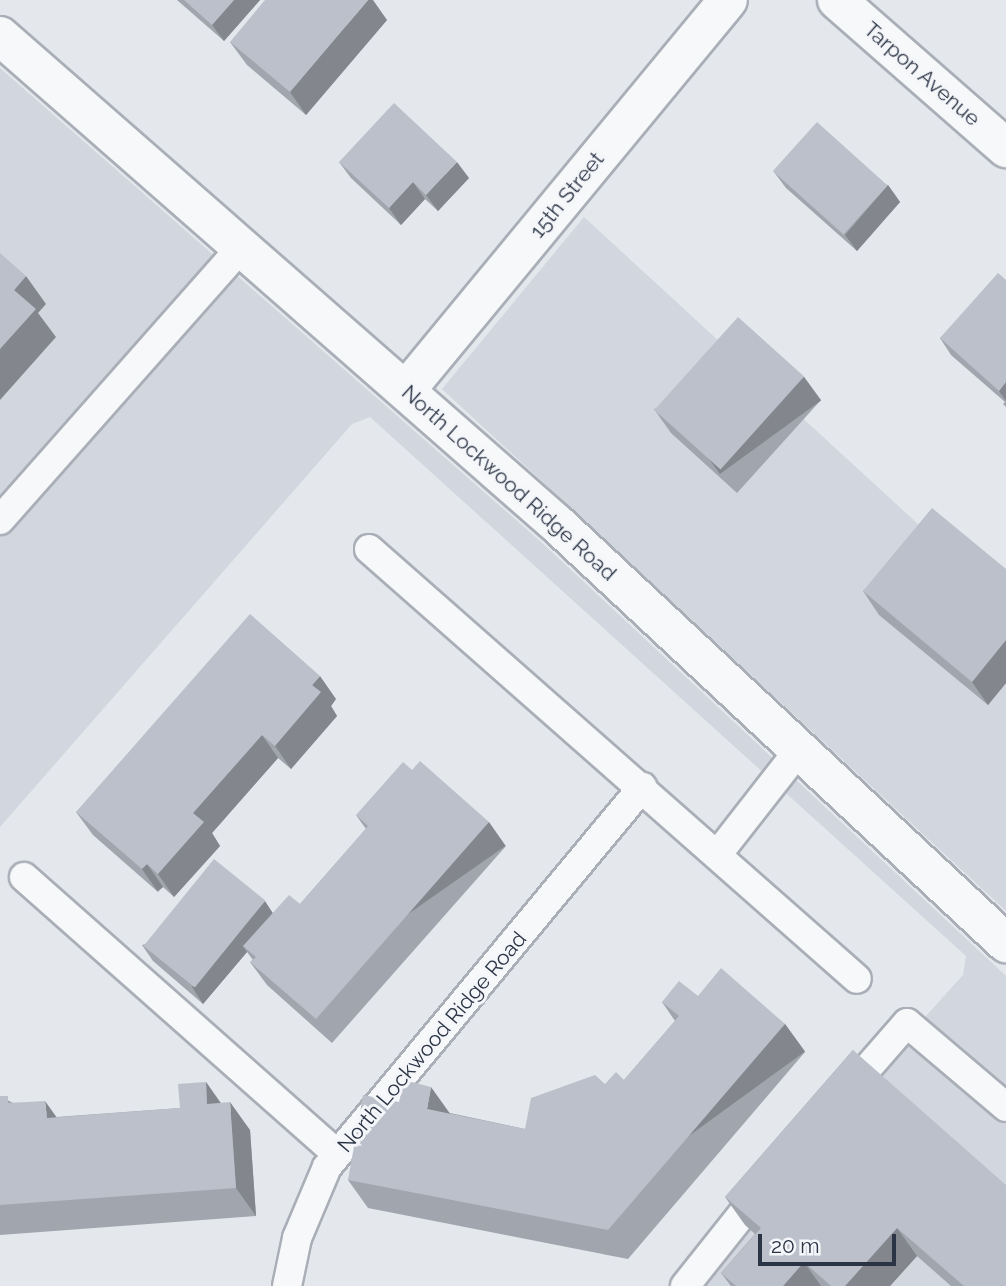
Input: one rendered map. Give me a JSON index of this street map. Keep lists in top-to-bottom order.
{
  "streets": {
    "street": ["Tarpon Avenue", "15th Street", "North Lockwood Ridge Road"]
  },
  "crossings": [
    ["15th Street", "North Lockwood Ridge Road"]
  ],
  "scale_bar": "20 m"
}
